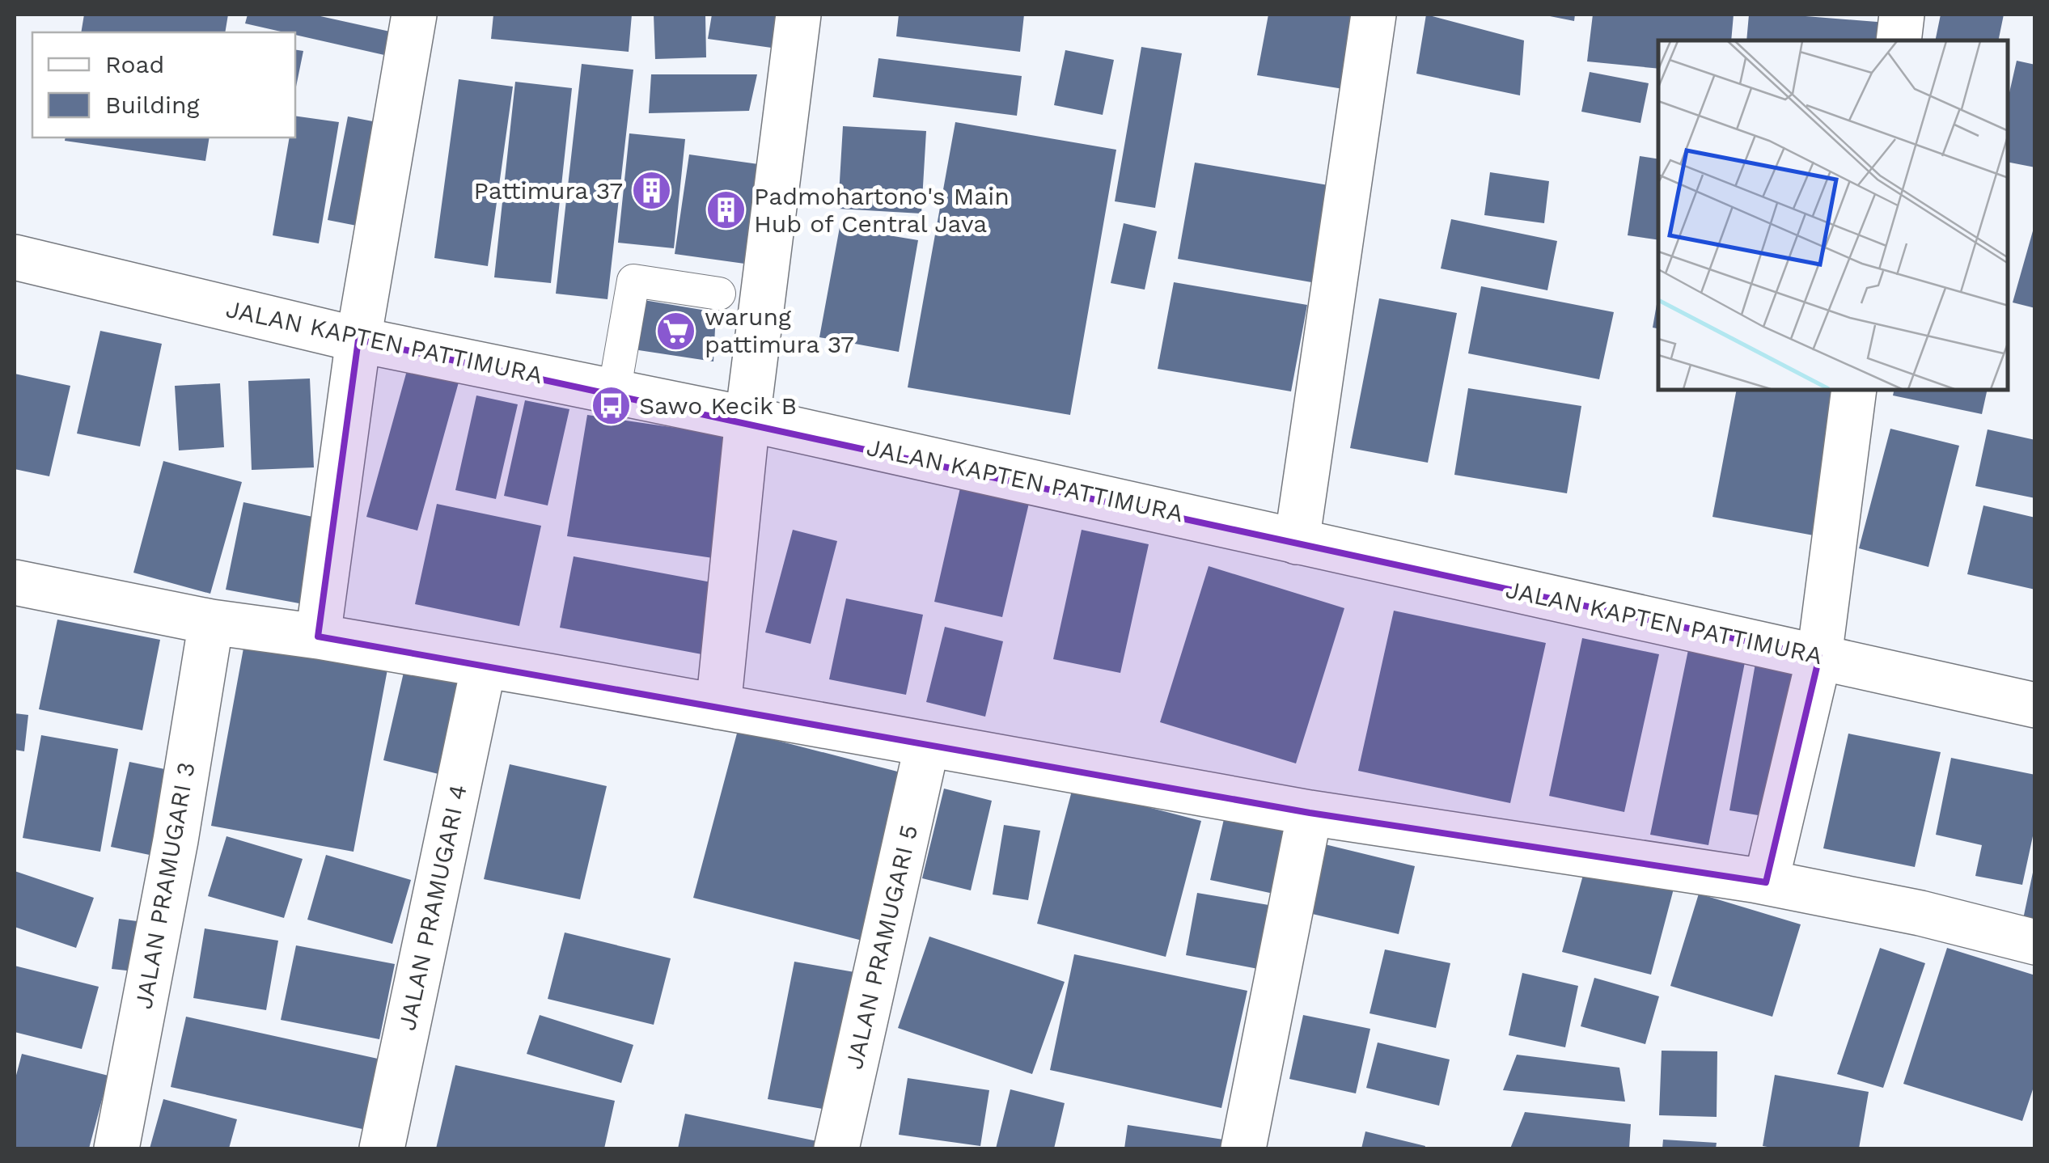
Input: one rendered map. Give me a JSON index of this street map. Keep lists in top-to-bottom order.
{
  "streets": {
    "street": [
      "JALAN KAPTEN PATTIMURA",
      "JALAN PRAMUGARI 3",
      "JALAN PRAMUGARI 4",
      "JALAN PRAMUGARI 5"
    ]
  },
  "places": {
    "building": ["Pattimura 37", "Padmohartono's Main Hub of Central Java"],
    "supermarket": ["warung pattimura 37"],
    "bus stop": ["Sawo Kecik B"]
  },
  "legend": ["Road", "Building"]
}
